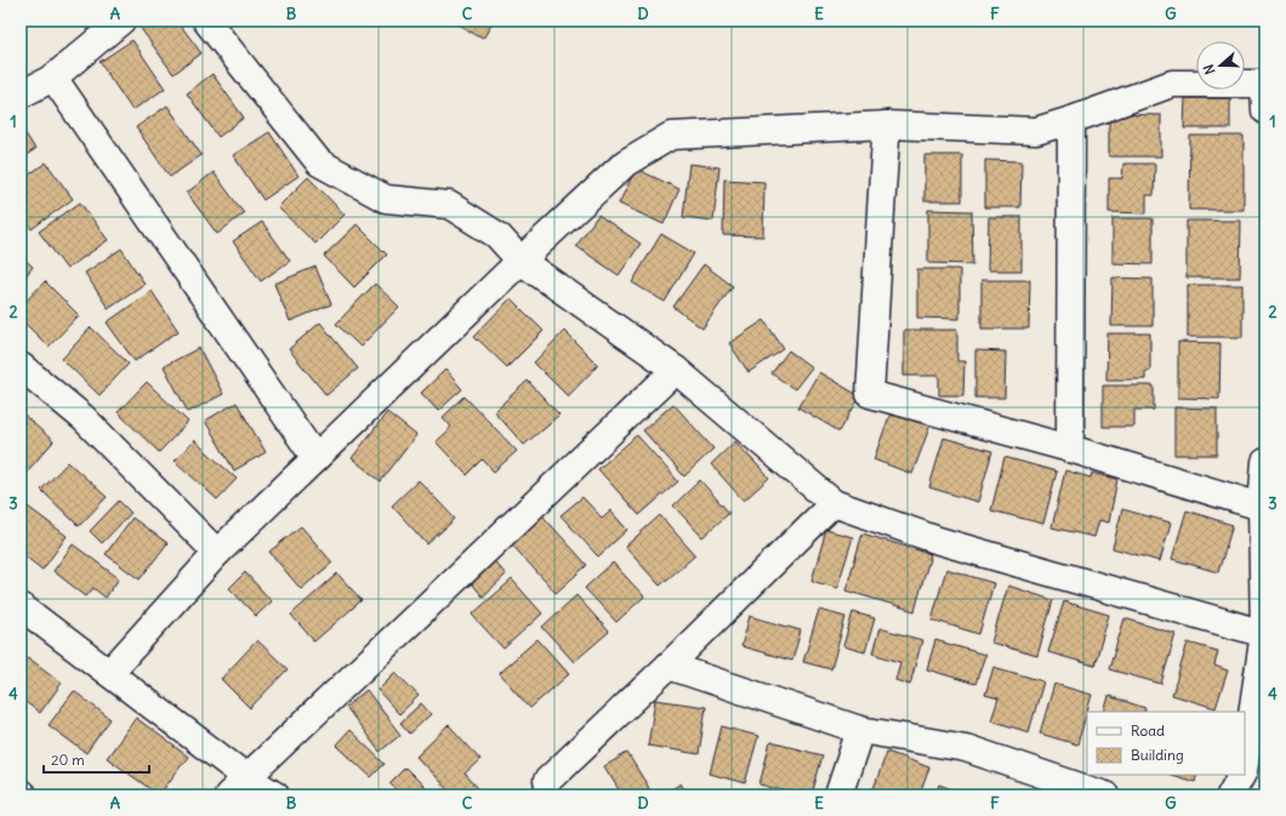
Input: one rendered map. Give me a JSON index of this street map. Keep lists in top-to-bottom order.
{
  "legend": ["Road", "Building"],
  "scale_bar": "20 m",
  "north": "left",
  "grid": {
    "columns": [
      "A",
      "B",
      "C",
      "D",
      "E",
      "F",
      "G"
    ],
    "rows": [
      "1",
      "2",
      "3",
      "4"
    ]
  }
}
